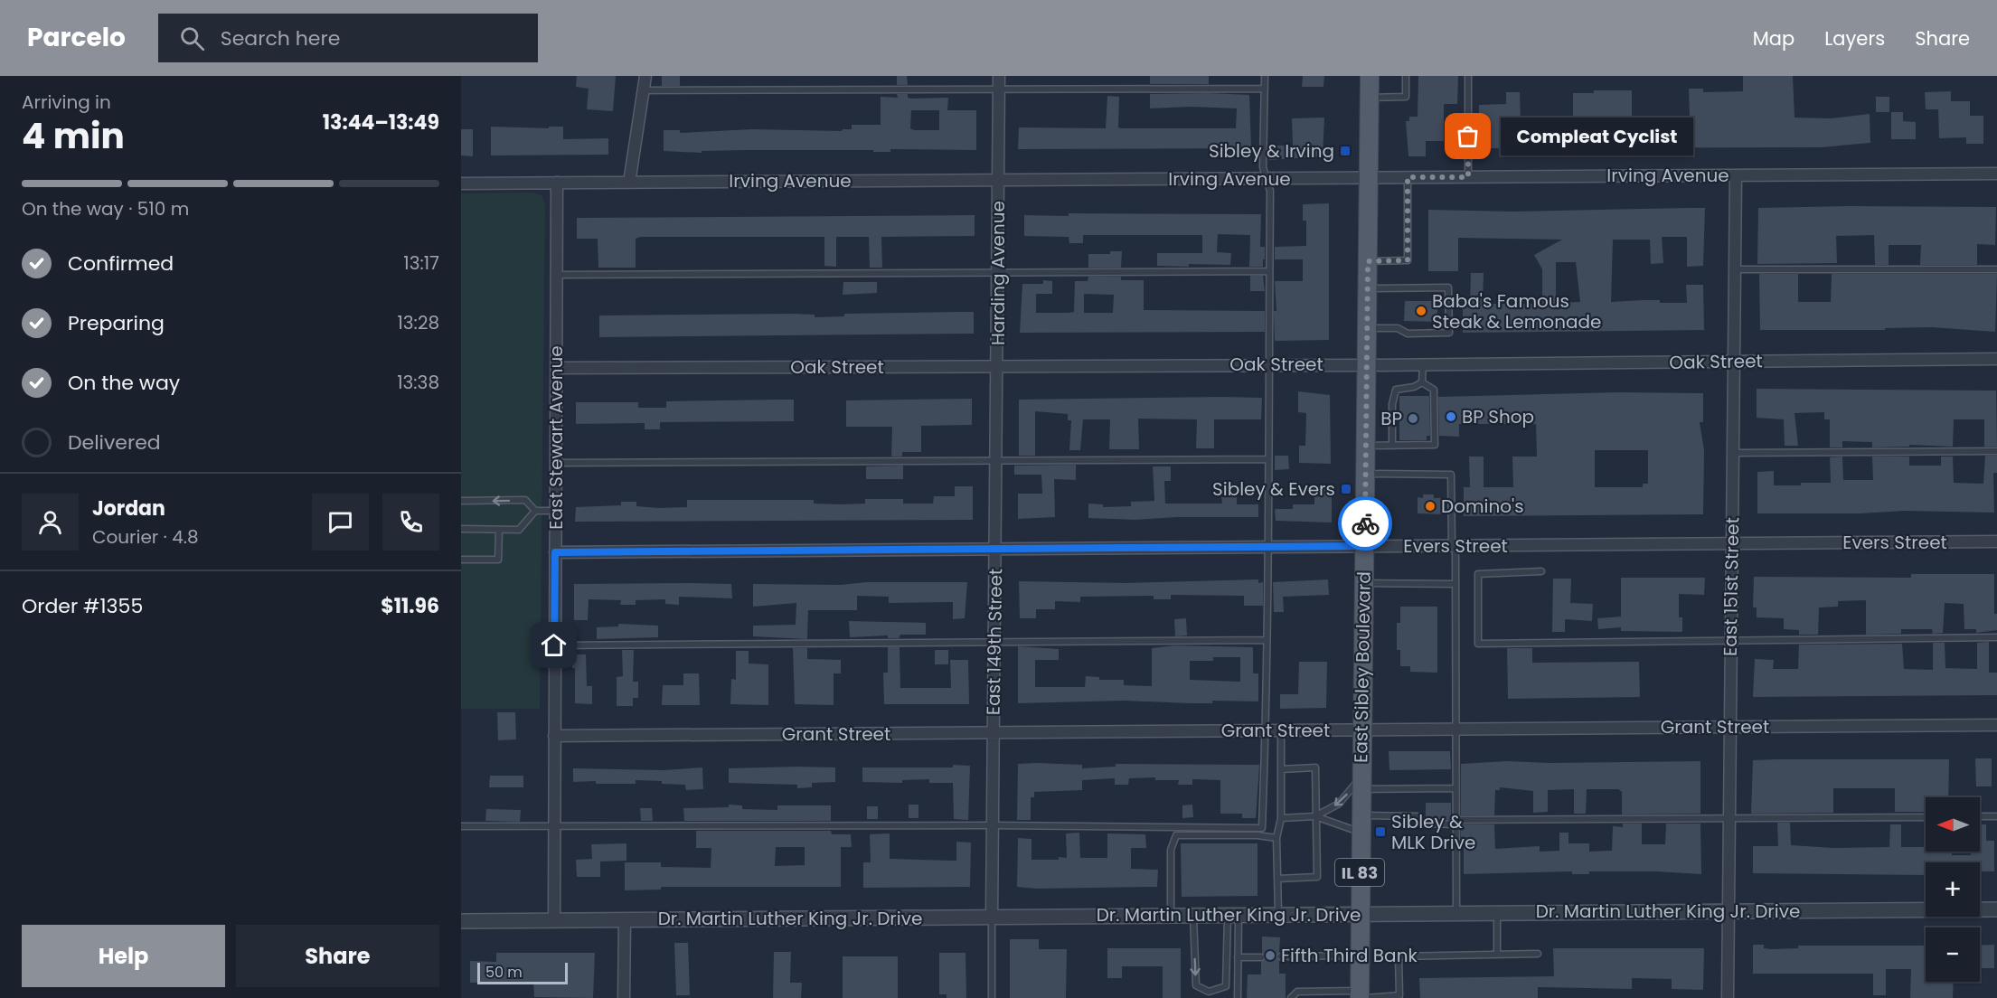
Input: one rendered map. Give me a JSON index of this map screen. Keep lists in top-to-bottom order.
{
  "streets": {
    "main road": ["East Sibley Boulevard", "IL 83"],
    "street": [
      "Irving Avenue",
      "Harding Avenue",
      "Oak Street",
      "East Stewart Avenue",
      "Evers Street",
      "East 151st Street",
      "East 149th Street",
      "Grant Street",
      "Dr. Martin Luther King Jr. Drive"
    ]
  },
  "crossings": [
    ["Irving Avenue", "Harding Avenue"],
    ["Irving Avenue", "East Stewart Avenue"],
    ["Irving Avenue", "East 151st Street"],
    ["Irving Avenue", "East Sibley Boulevard"],
    ["Harding Avenue", "Oak Street"],
    ["Harding Avenue", "East 149th Street"],
    ["Oak Street", "East Stewart Avenue"],
    ["Oak Street", "East 151st Street"],
    ["Oak Street", "East 149th Street"],
    ["Oak Street", "East Sibley Boulevard"],
    ["East Stewart Avenue", "Evers Street"],
    ["East Stewart Avenue", "Grant Street"],
    ["East Stewart Avenue", "Dr. Martin Luther King Jr. Drive"],
    ["Evers Street", "East 151st Street"],
    ["Evers Street", "East 149th Street"],
    ["Evers Street", "East Sibley Boulevard"],
    ["East 151st Street", "Grant Street"],
    ["East 151st Street", "Dr. Martin Luther King Jr. Drive"],
    ["East 149th Street", "Grant Street"],
    ["East 149th Street", "Dr. Martin Luther King Jr. Drive"],
    ["East Sibley Boulevard", "Grant Street"],
    ["East Sibley Boulevard", "Dr. Martin Luther King Jr. Drive"]
  ],
  "places": {
    "other": [
      "Compleat Cyclist",
      "Baba's Famous Steak & Lemonade",
      "BP Shop",
      "BP",
      "Domino's",
      "Fifth Third Bank"
    ],
    "transit": ["Sibley & Irving", "Sibley & Evers", "Sibley & MLK Drive"]
  },
  "scale_bar": "50 m",
  "north": "left",
  "page": {
    "header": "Parcelo",
    "search": "Search here",
    "nav": ["Map", "Layers", "Share"],
    "heading": ["4 min", "Arriving in", "13:44–13:49"],
    "panel": [
      "Jordan",
      "Courier · 4.8",
      "Order #1355",
      "$11.96"
    ],
    "bubble": "Compleat Cyclist",
    "bar": "On the way · 510 m",
    "list": [
      ["Confirmed", "13:17"],
      ["Preparing", "13:28"],
      ["On the way", "13:38"],
      "Delivered"
    ],
    "map_buttons": ["+", "−"],
    "buttons": ["Help", "Share"],
    "scale": "50 m"
  }
}
